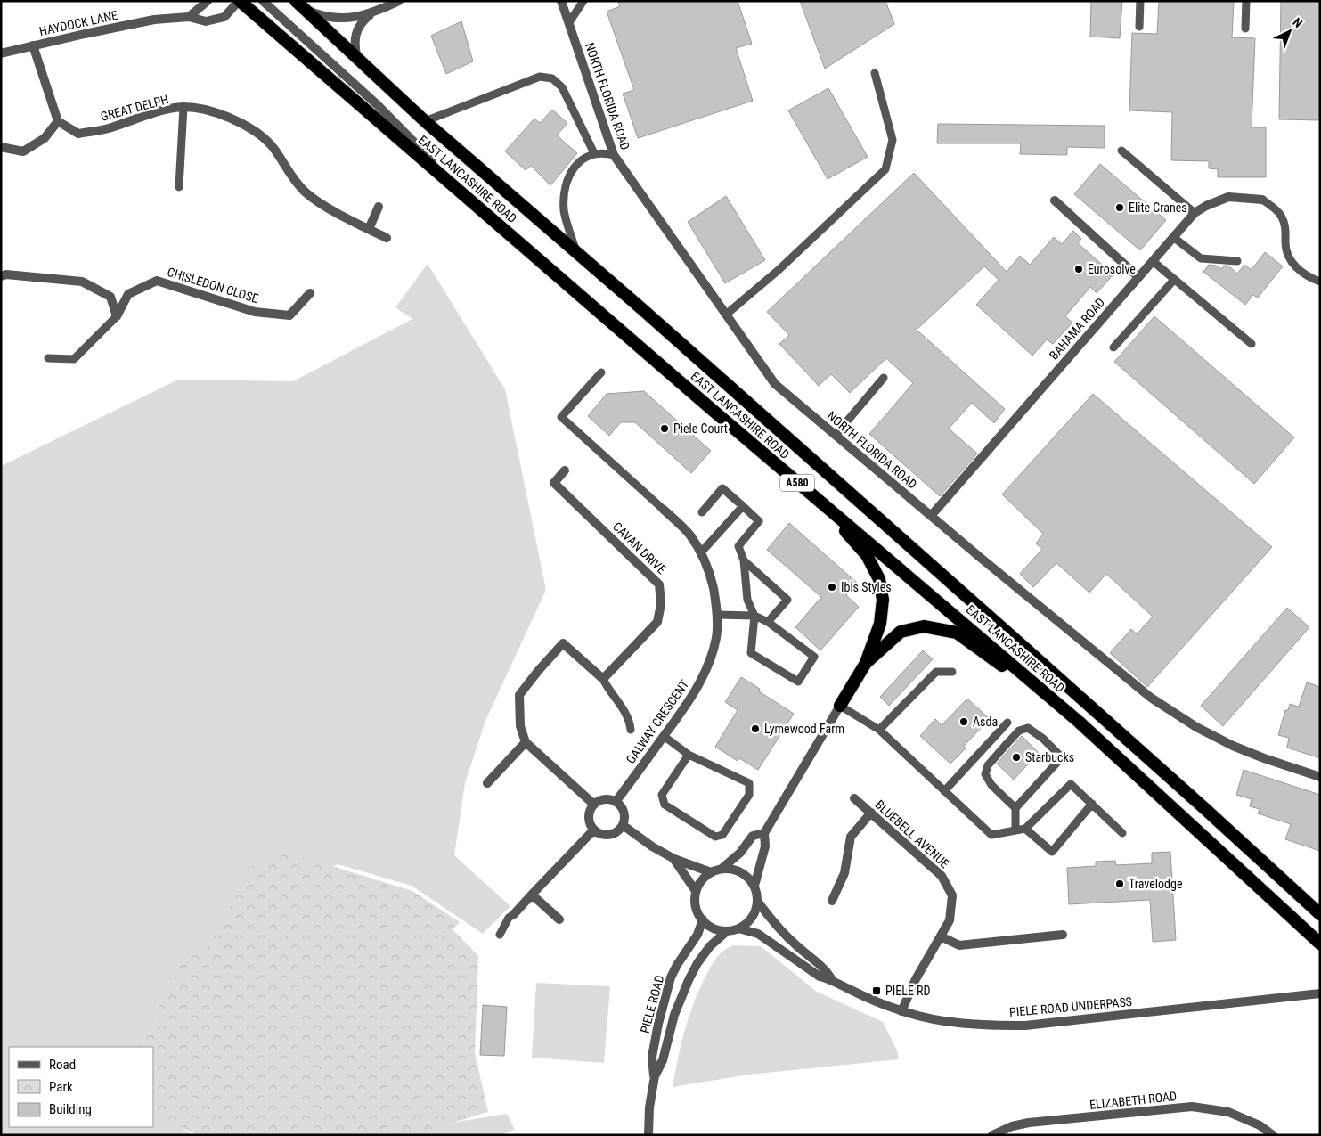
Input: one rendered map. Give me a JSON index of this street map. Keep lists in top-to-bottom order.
{
  "streets": {
    "highway": ["EAST LANCASHIRE ROAD", "A580"],
    "street": [
      "HAYDOCK LANE",
      "NORTH FLORIDA ROAD",
      "GREAT DELPH",
      "CHISLEDON CLOSE",
      "BAHAMA ROAD",
      "CAVAN DRIVE",
      "GALWAY CRESCENT",
      "BLUEBELL AVENUE",
      "PIELE ROAD",
      "PIELE ROAD UNDERPASS",
      "ELIZABETH ROAD"
    ]
  },
  "crossings": [
    ["HAYDOCK LANE", "EAST LANCASHIRE ROAD"],
    ["NORTH FLORIDA ROAD", "BAHAMA ROAD"],
    ["BLUEBELL AVENUE", "PIELE ROAD UNDERPASS"],
    ["PIELE ROAD", "PIELE ROAD UNDERPASS"]
  ],
  "places": {
    "other": [
      "Elite Cranes",
      "Eurosolve",
      "Piele Court",
      "Ibis Styles",
      "Asda",
      "Lymewood Farm",
      "Starbucks",
      "Travelodge"
    ],
    "transit": ["PIELE RD"]
  },
  "legend": ["Road", "Park", "Building"],
  "north": "top right"
}
